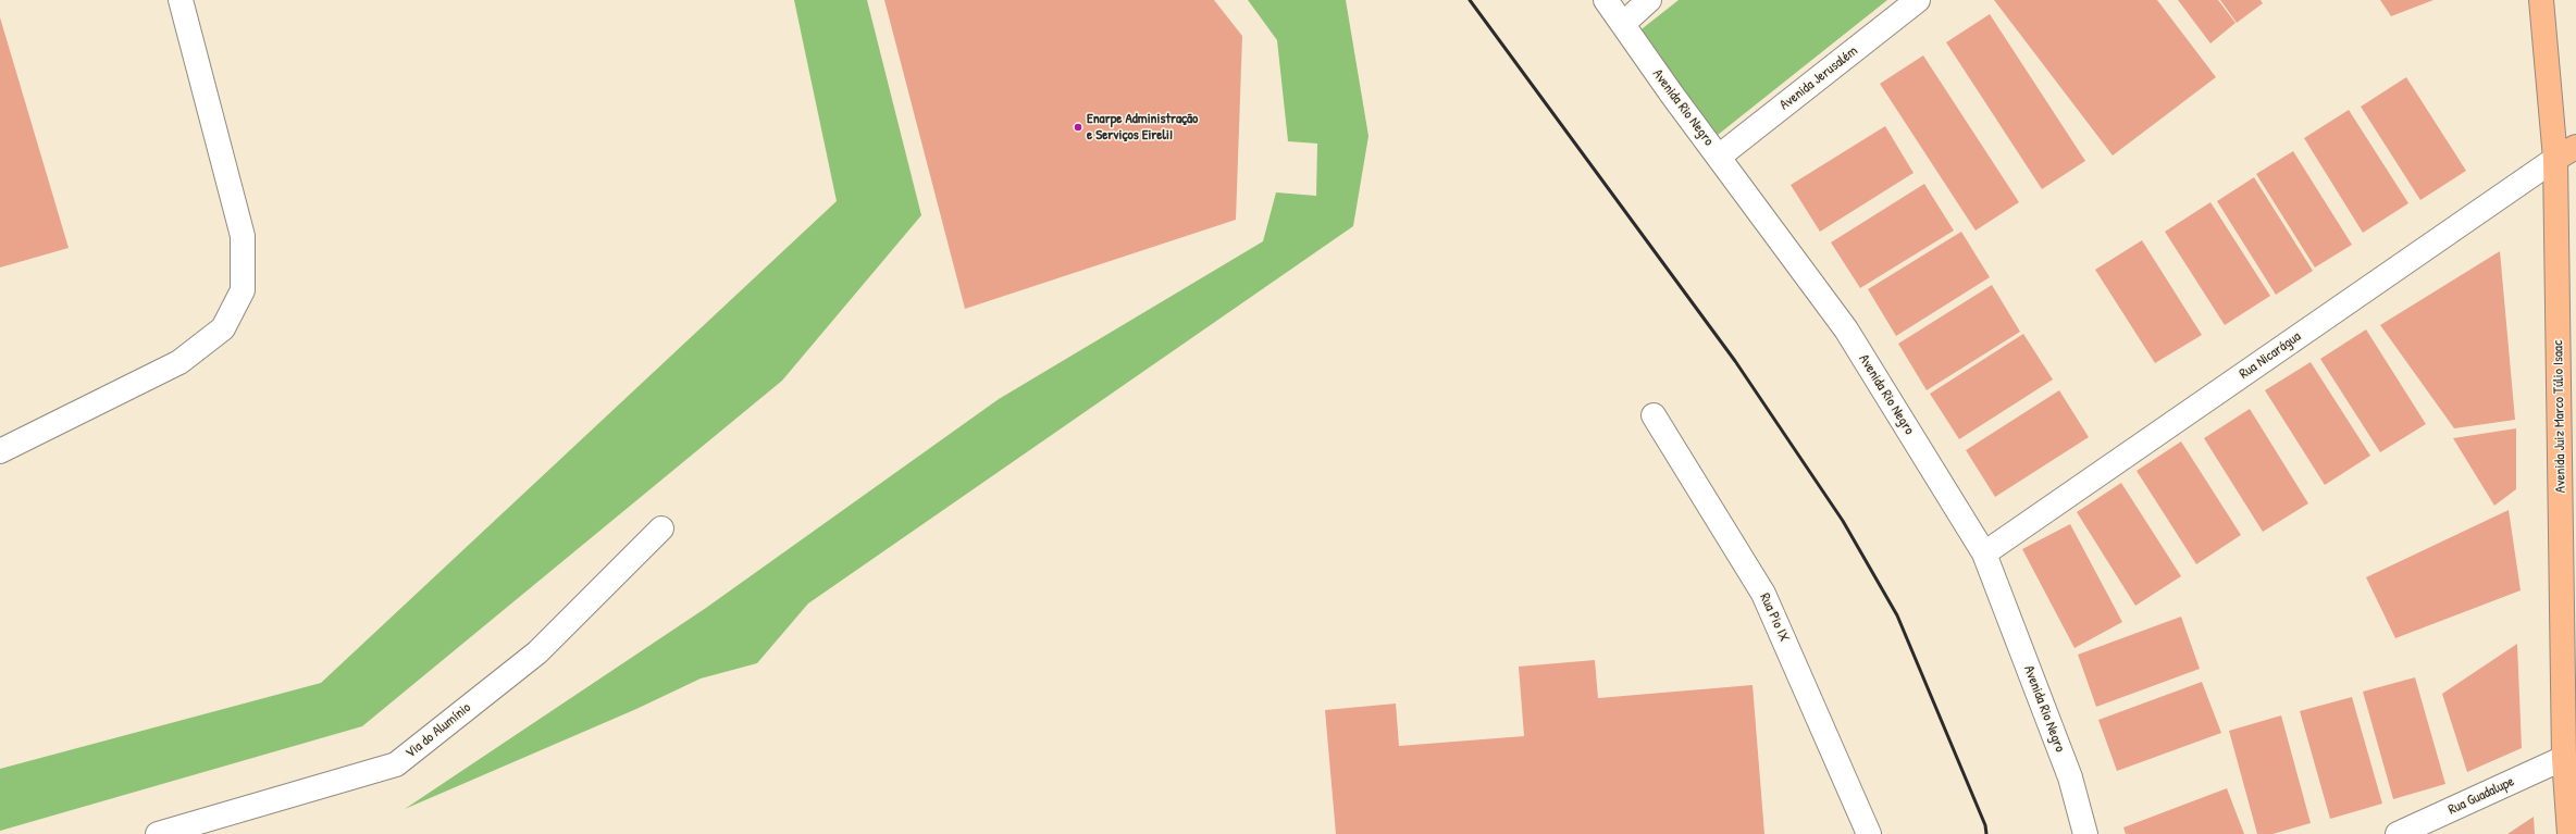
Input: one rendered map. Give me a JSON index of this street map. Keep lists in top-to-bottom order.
{
  "streets": {
    "main road": ["Avenida Juiz Marco Túlio Isaac"],
    "street": [
      "Avenida Jerusalém",
      "Avenida Rio Negro",
      "Rua Nicarágua",
      "Rua Pio IX",
      "Via do Alumínio",
      "Rua Guadalupe"
    ]
  },
  "crossings": [
    ["Avenida Jerusalém", "Avenida Rio Negro"],
    ["Avenida Rio Negro", "Rua Nicarágua"],
    ["Rua Nicarágua", "Avenida Juiz Marco Túlio Isaac"],
    ["Avenida Juiz Marco Túlio Isaac", "Rua Guadalupe"]
  ],
  "places": ["Enarpe Administração e Serviços EireliI"]
}
